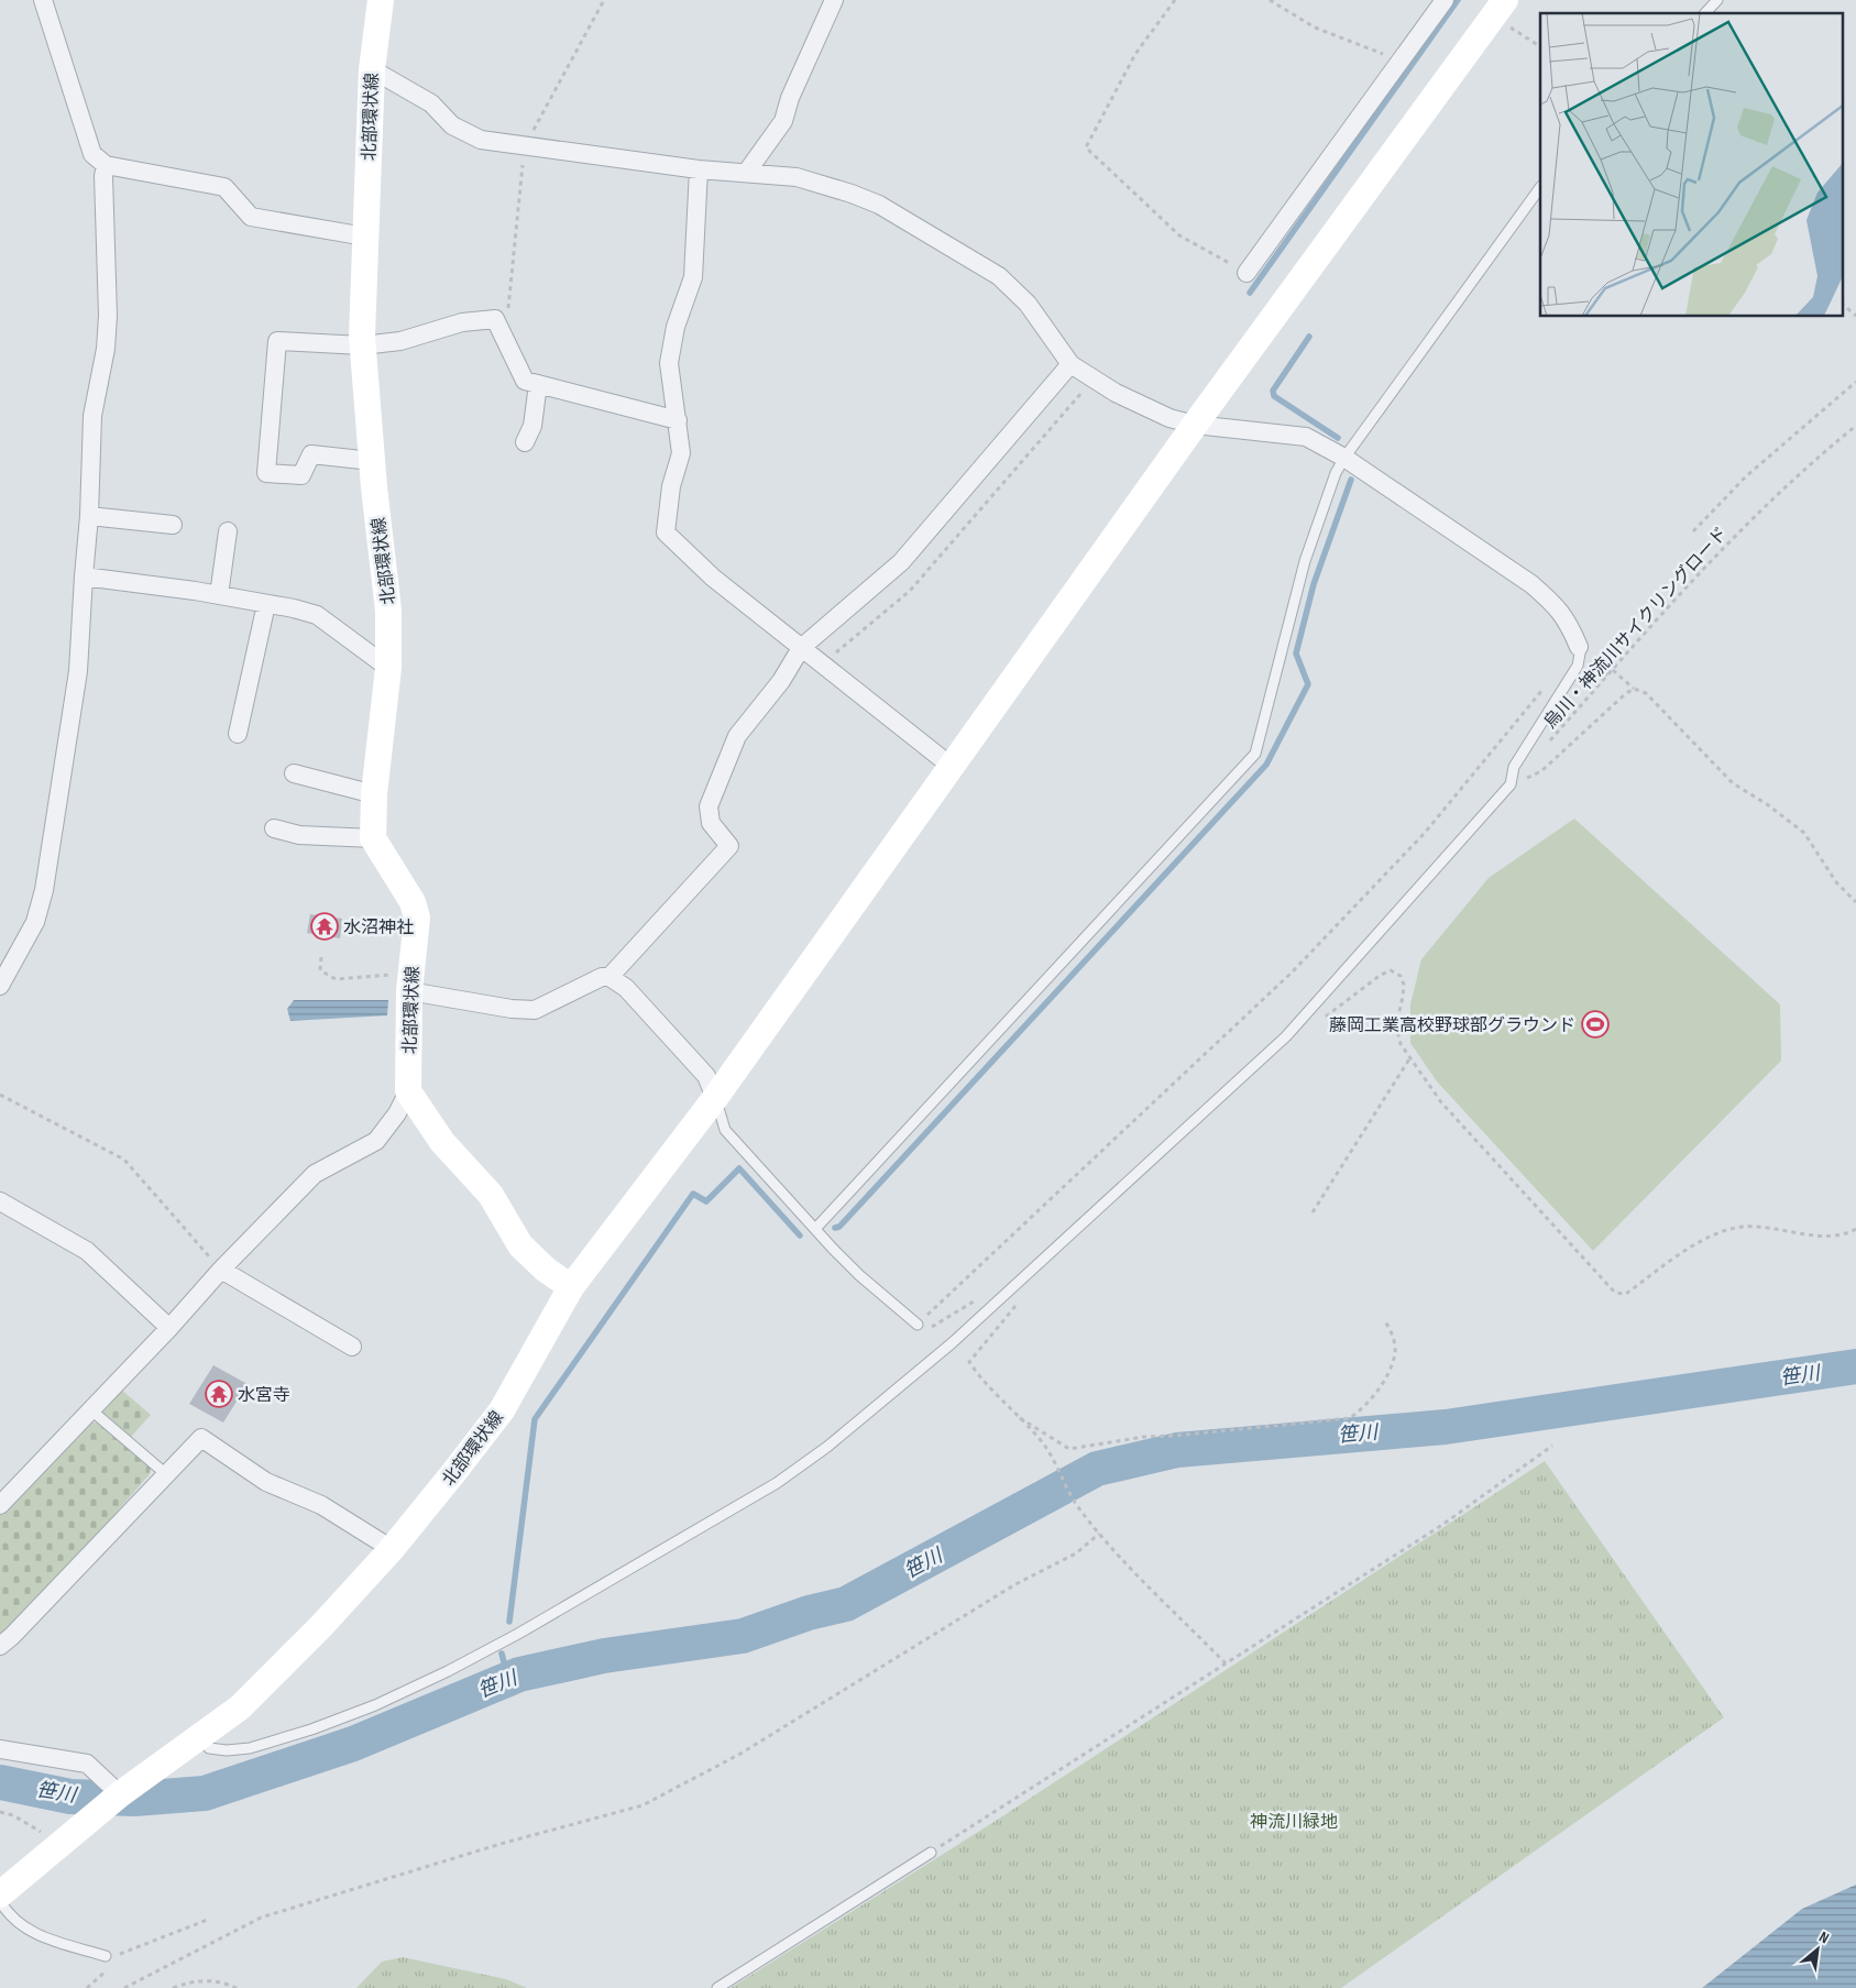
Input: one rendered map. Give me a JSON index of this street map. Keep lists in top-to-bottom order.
{
  "streets": {
    "street": ["北部環状線"],
    "path": ["烏川・神流川サイクリングロード"]
  },
  "water": ["笹川"],
  "parks": ["神流川緑地"],
  "places": {
    "temple": ["水沼神社", "水宮寺"],
    "sports": ["藤岡工業高校野球部グラウンド"]
  },
  "north": "top right"
}
